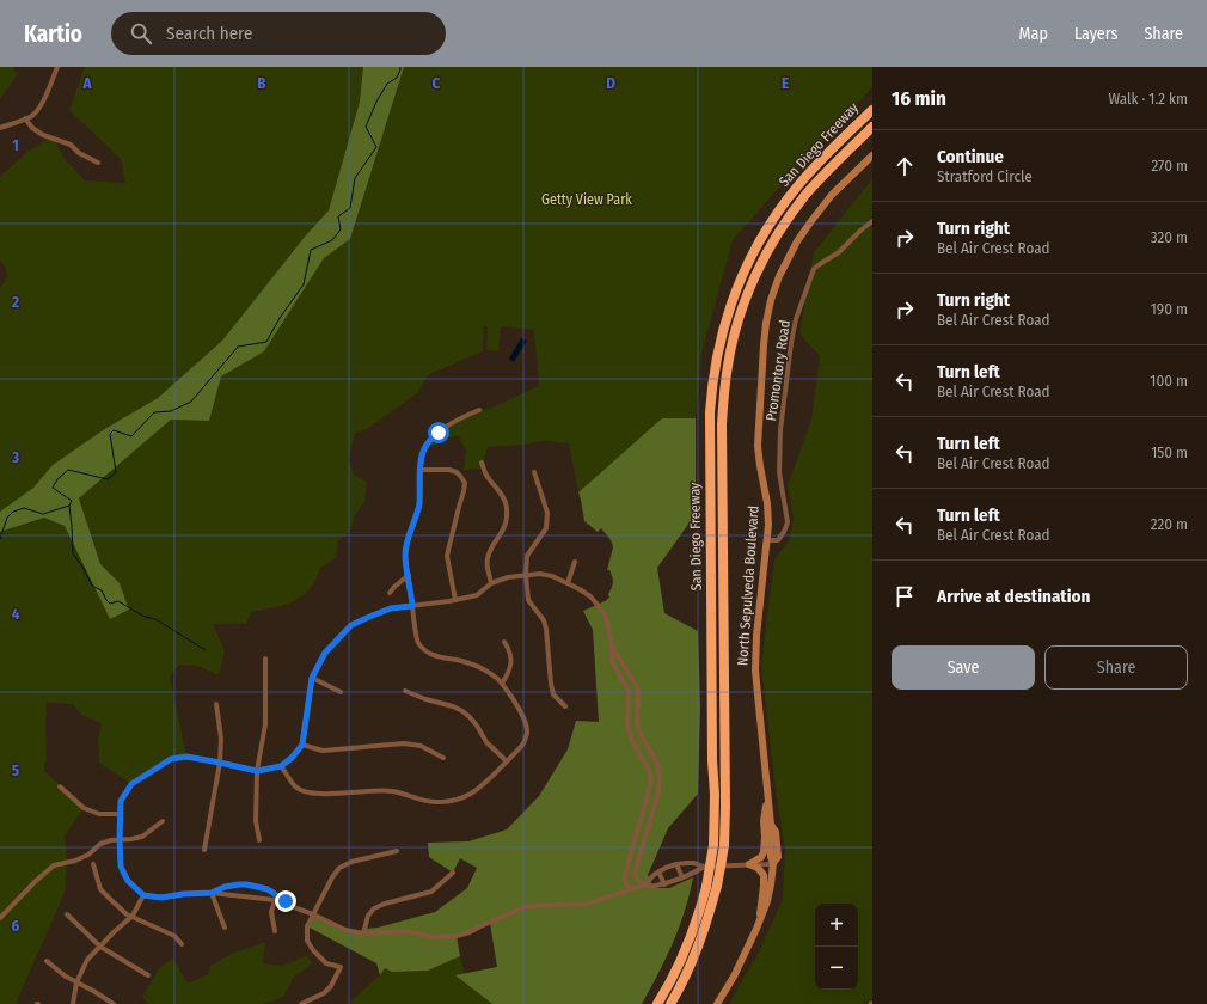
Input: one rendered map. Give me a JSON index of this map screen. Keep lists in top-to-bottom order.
{
  "streets": {
    "highway": ["San Diego Freeway"],
    "main road": ["North Sepulveda Boulevard"],
    "street": ["Promontory Road"]
  },
  "crossings": [
    ["Promontory Road", "North Sepulveda Boulevard"]
  ],
  "parks": ["Getty View Park"],
  "page": {
    "header": "Kartio",
    "search": "Search here",
    "nav": ["Map", "Layers", "Share"],
    "heading": ["16 min", "Walk · 1.2 km"],
    "list": [
      ["Continue", "Stratford Circle", "270 m"],
      ["Turn right", "Bel Air Crest Road", "320 m"],
      ["Turn right", "Bel Air Crest Road", "190 m"],
      ["Turn left", "Bel Air Crest Road", "100 m"],
      ["Turn left", "Bel Air Crest Road", "150 m"],
      ["Turn left", "Bel Air Crest Road", "220 m"],
      "Arrive at destination"
    ],
    "buttons": ["Save", "Share"],
    "map_buttons": ["+", "−"]
  },
  "grid": {
    "columns": [
      "A",
      "B",
      "C",
      "D",
      "E"
    ],
    "rows": [
      "1",
      "2",
      "3",
      "4",
      "5",
      "6"
    ]
  }
}
